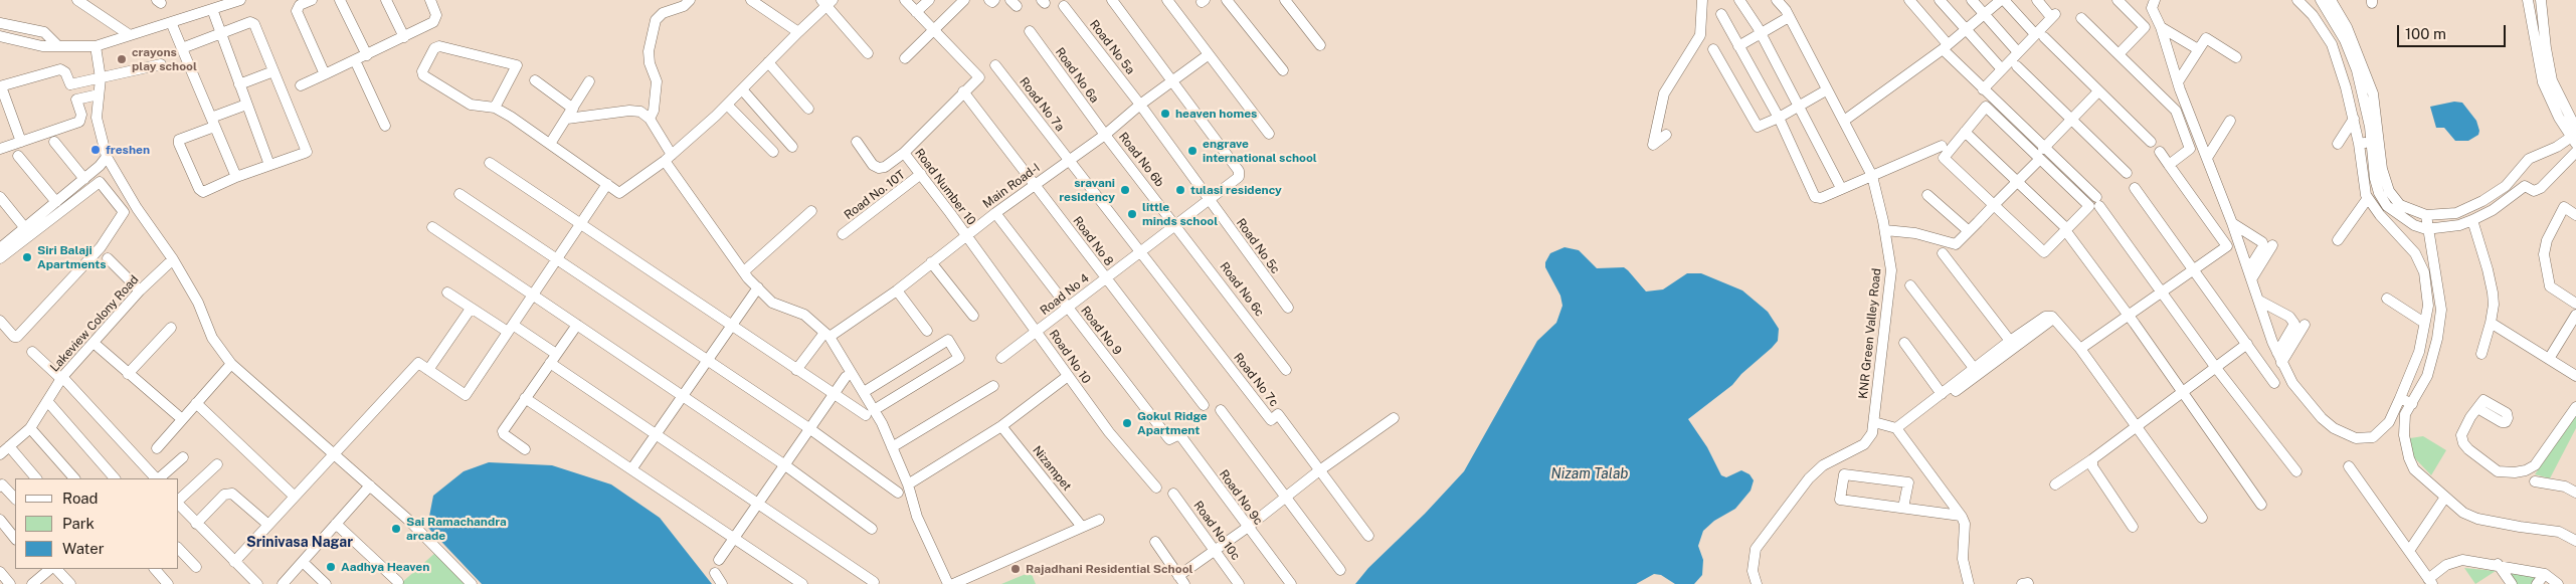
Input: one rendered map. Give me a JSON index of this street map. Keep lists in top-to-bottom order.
{
  "streets": {
    "street": [
      "Road No 5a",
      "Road No 6a",
      "Road No 7a",
      "Road No 6b",
      "Main Road-I",
      "Road Number 10",
      "Road No. 10T",
      "Road No 8",
      "Road No 5c",
      "Road No 6c",
      "Road No 4",
      "Lakeview Colony Road",
      "Road No 9",
      "KNR Green Valley Road",
      "Road No 10",
      "Road No 7c",
      "Nizampet",
      "Road No 9c",
      "Road No 10c"
    ]
  },
  "crossings": [
    ["Road No 5a", "Main Road-I"],
    ["Road No 5a", "Road No 5c"],
    ["Road No 5a", "Road No 4"],
    ["Road No 6a", "Road No 6b"],
    ["Road No 6a", "Main Road-I"],
    ["Road No 7a", "Main Road-I"],
    ["Road No 7a", "Road No 4"],
    ["Road No 7a", "Road No 7c"],
    ["Road No 6b", "Main Road-I"],
    ["Road No 6b", "Road No 6c"],
    ["Road No 6b", "Road No 4"],
    ["Main Road-I", "Road Number 10"],
    ["Main Road-I", "Road No 8"],
    ["Main Road-I", "Road No 4"],
    ["Main Road-I", "Road No 9"],
    ["Main Road-I", "Road No 10"],
    ["Road Number 10", "Road No. 10T"],
    ["Road Number 10", "Road No 10"],
    ["Road No 8", "Road No 4"],
    ["Road No 5c", "Road No 4"],
    ["Road No 6c", "Road No 4"],
    ["Road No 4", "Road No 9"],
    ["Road No 4", "Road No 10"],
    ["Road No 4", "Road No 7c"],
    ["Road No 9", "Road No 9c"]
  ],
  "districts": ["Srinivasa Nagar"],
  "water": ["Nizam Talab"],
  "places": [
    "crayons play school",
    "heaven homes",
    "freshen",
    "engrave international school",
    "sravani residency",
    "tulasi residency",
    "little minds school",
    "Siri Balaji Apartments",
    "Gokul Ridge Apartment",
    "Sai Ramachandra arcade",
    "Aadhya Heaven",
    "Rajadhani Residential School"
  ],
  "legend": ["Road", "Park", "Water"],
  "scale_bar": "100 m"
}
